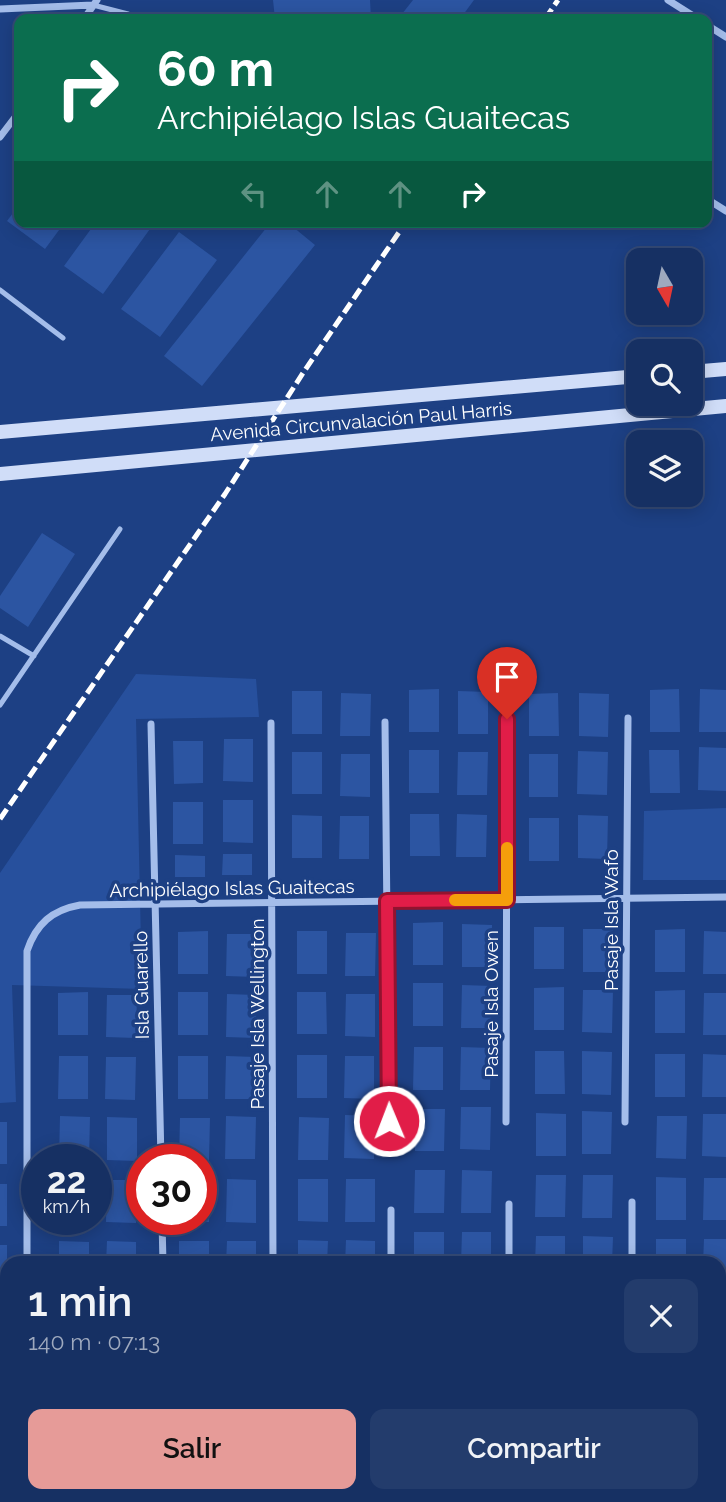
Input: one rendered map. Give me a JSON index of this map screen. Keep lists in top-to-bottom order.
{
  "streets": {
    "main road": ["Avenida Circunvalación Paul Harris"],
    "street": [
      "Archipiélago Islas Guaitecas",
      "Pasaje Isla Wafo",
      "Isla Guarello",
      "Pasaje Isla Owen",
      "Pasaje Isla Wellington"
    ]
  },
  "crossings": [
    ["Archipiélago Islas Guaitecas", "Pasaje Isla Wafo"],
    ["Archipiélago Islas Guaitecas", "Isla Guarello"],
    ["Archipiélago Islas Guaitecas", "Pasaje Isla Owen"],
    ["Archipiélago Islas Guaitecas", "Pasaje Isla Wellington"]
  ],
  "north": "bottom",
  "page": {
    "turn": ["60 m", "Archipiélago Islas Guaitecas"],
    "speed": "22 km/h",
    "limit": "30",
    "heading": ["1 min", "140 m · 07:13"],
    "buttons": ["Salir", "Compartir"]
  }
}
